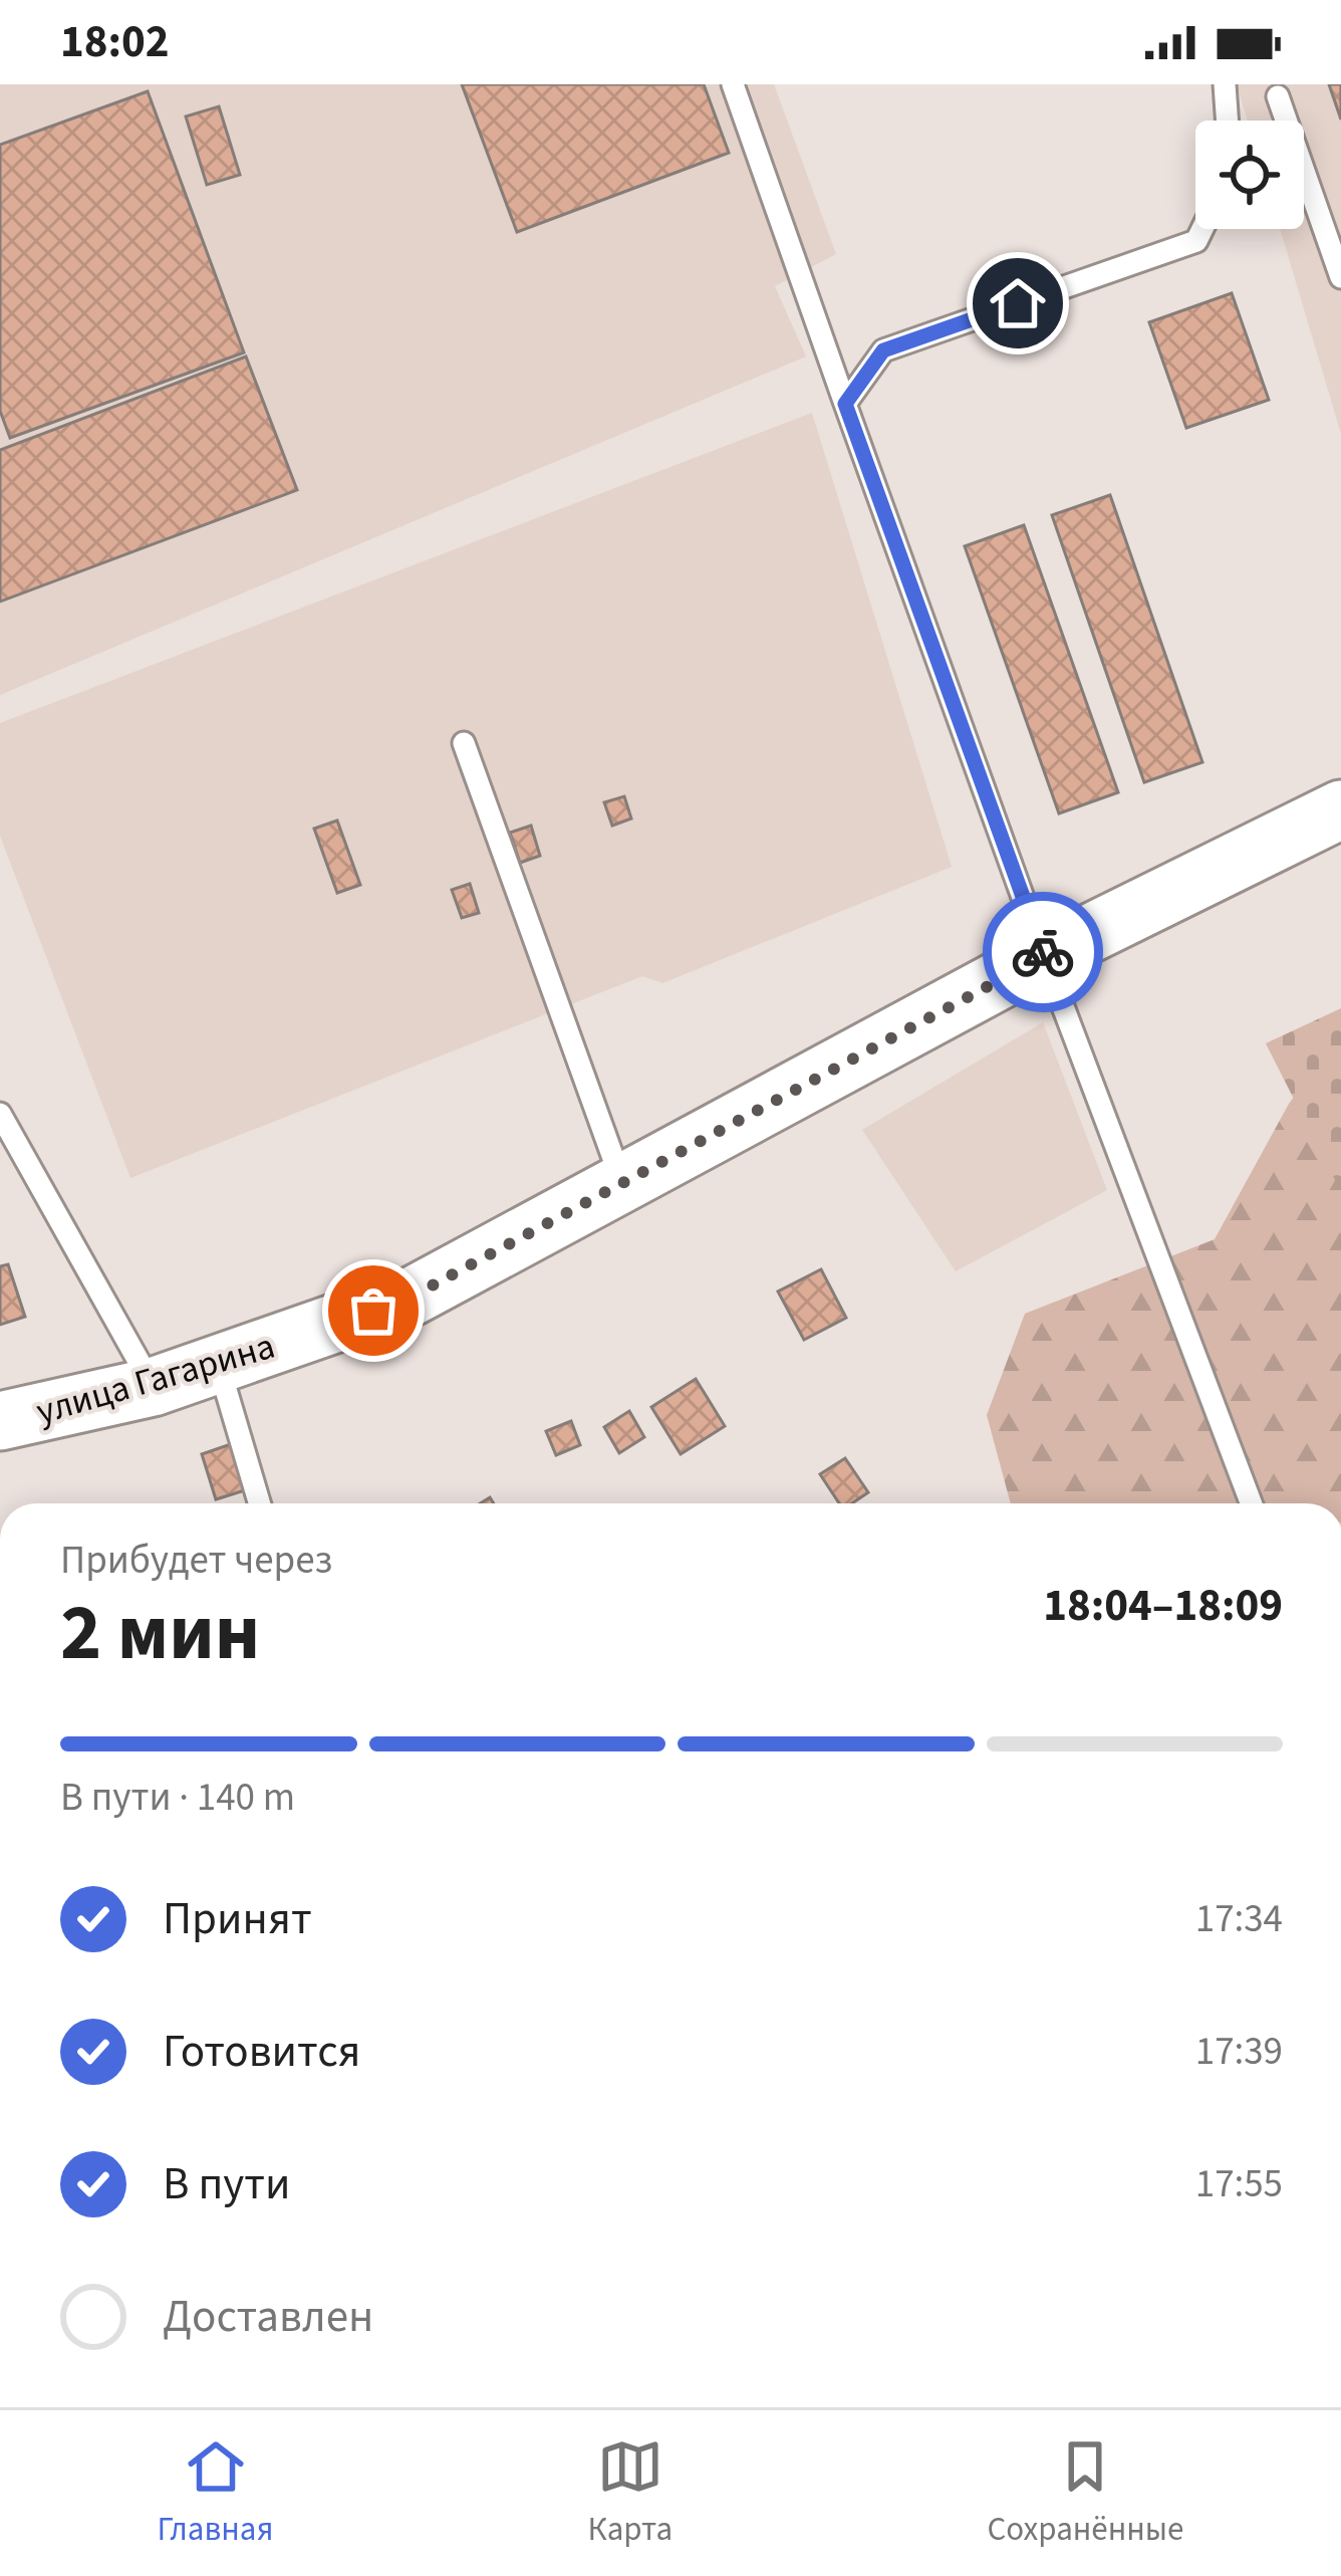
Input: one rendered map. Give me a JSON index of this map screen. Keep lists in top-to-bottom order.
{
  "streets": {
    "street": ["улица Гагарина"]
  },
  "page": {
    "status": "18:02",
    "heading": ["2 мин", "Прибудет через", "18:04–18:09"],
    "bar": "В пути · 140 m",
    "list": [
      ["Принят", "17:34"],
      ["Готовится", "17:39"],
      ["В пути", "17:55"],
      "Доставлен"
    ],
    "tabs": ["Главная", "Карта", "Сохранённые"]
  }
}
